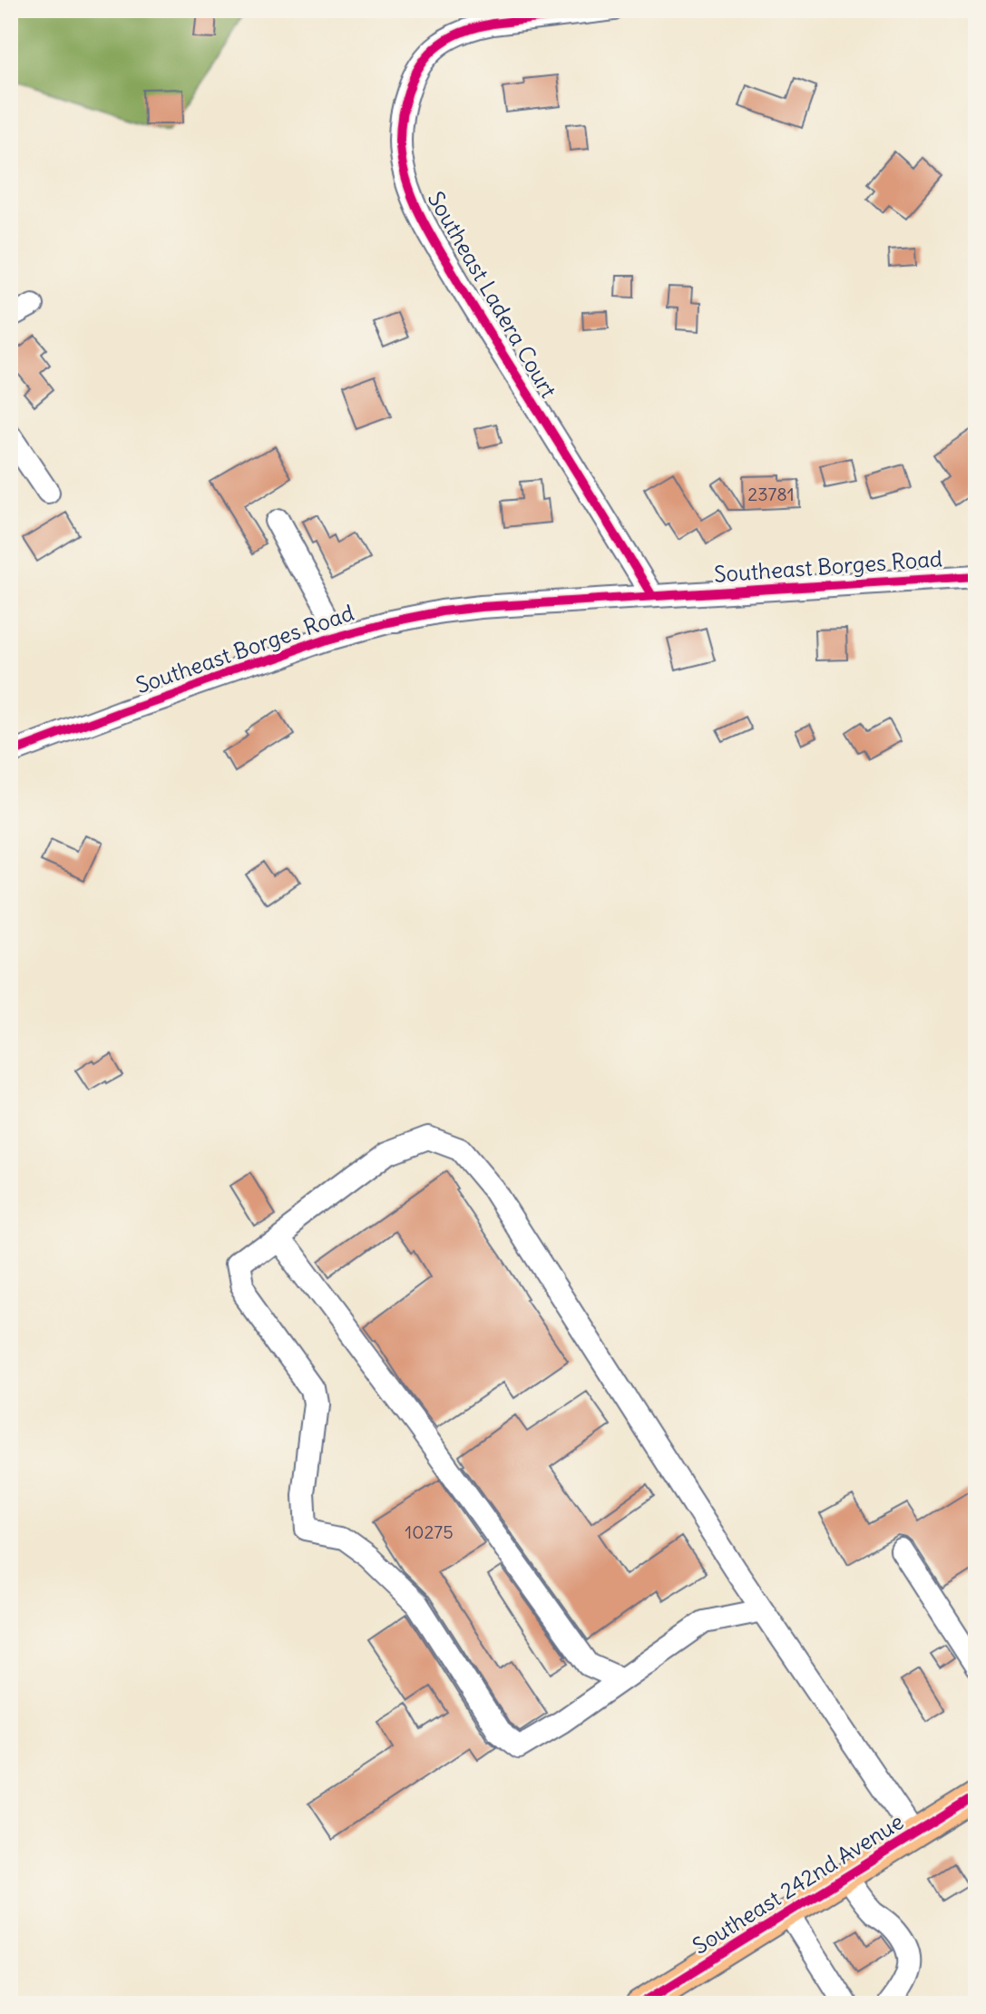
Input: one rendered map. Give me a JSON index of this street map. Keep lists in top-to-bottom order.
{
  "streets": {
    "main road": ["Southeast 242nd Avenue"],
    "street": ["Southeast Ladera Court", "Southeast Borges Road"]
  },
  "crossings": [
    ["Southeast Ladera Court", "Southeast Borges Road"]
  ],
  "house_numbers": ["23781", "10275"]
}
